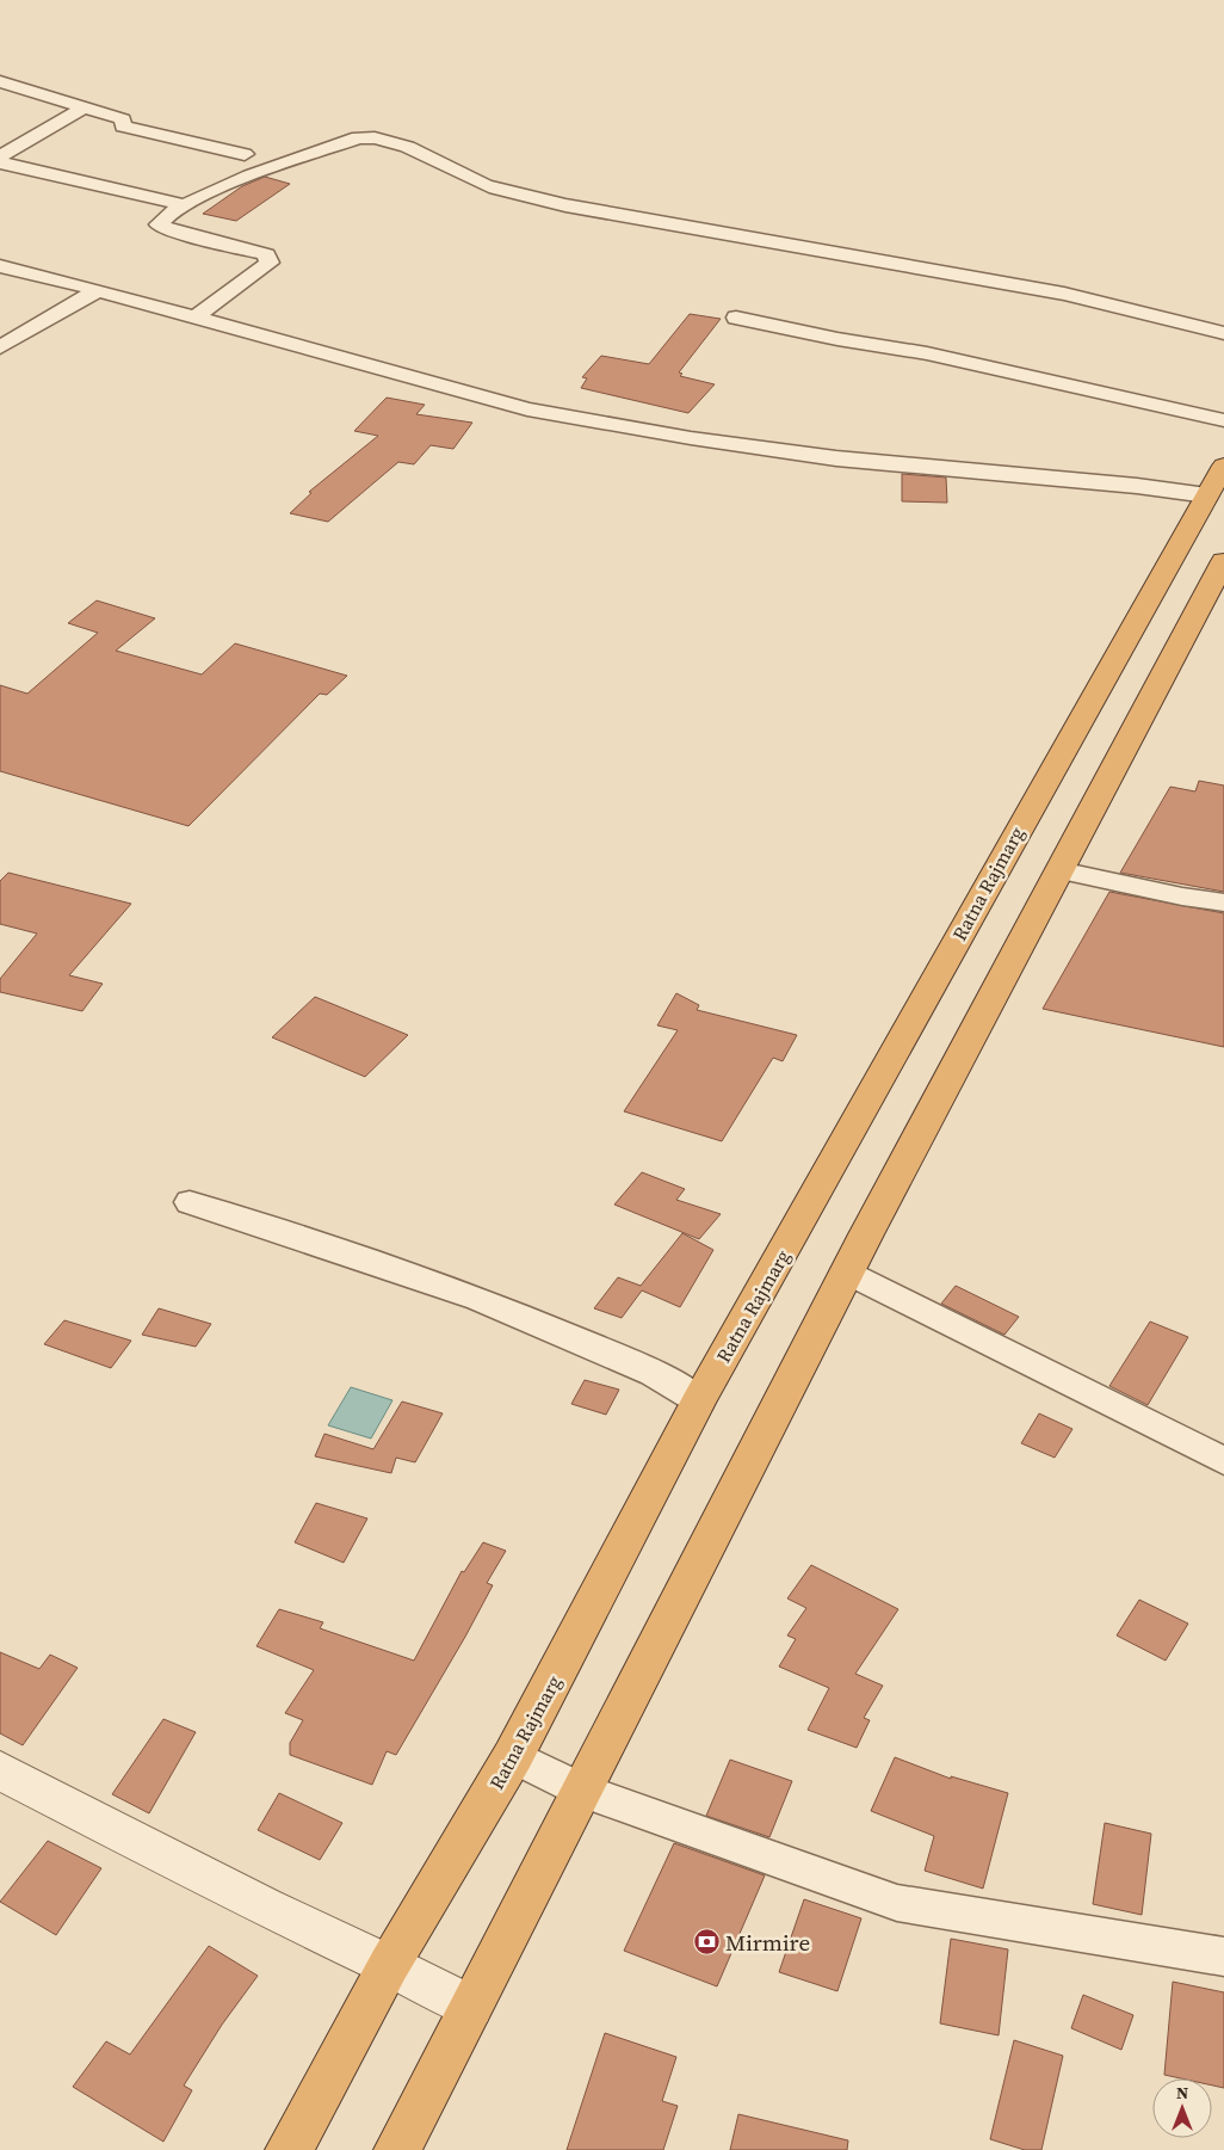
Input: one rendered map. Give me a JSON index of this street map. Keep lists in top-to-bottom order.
{
  "streets": {
    "highway": ["Ratna Rajmarg"]
  },
  "places": {
    "bank": ["Mirmire"]
  },
  "north": "top"
}
